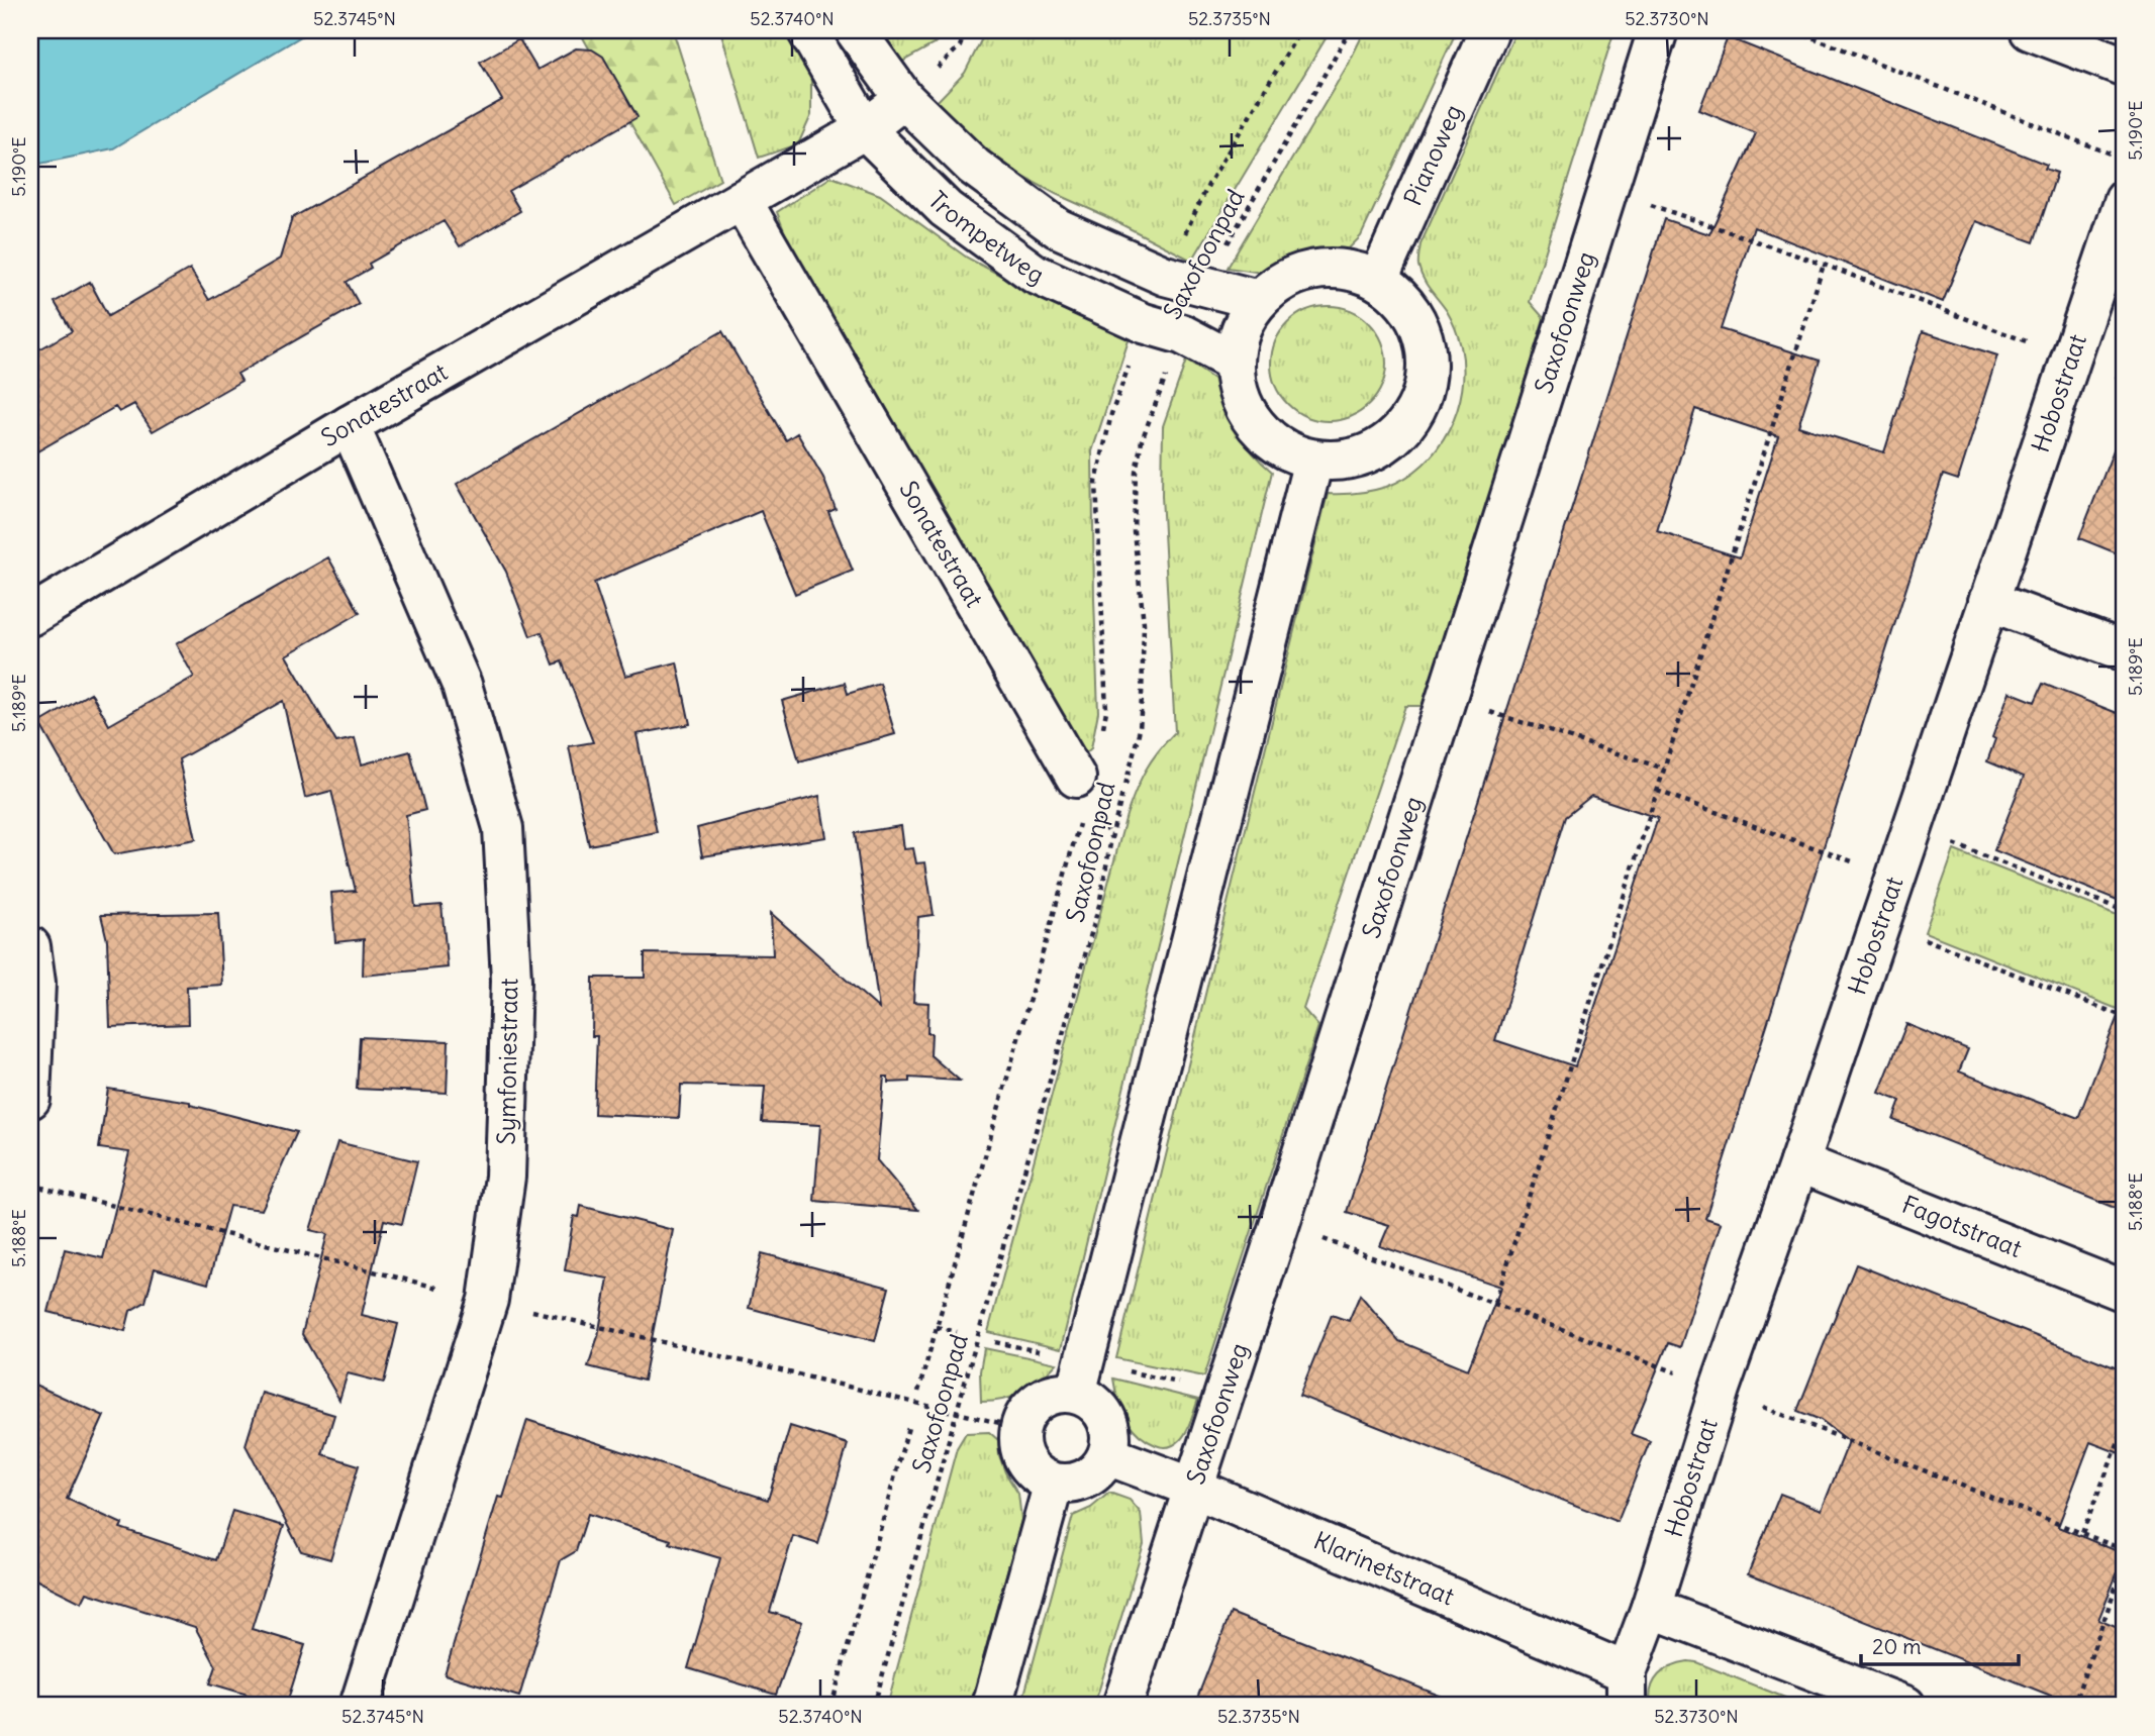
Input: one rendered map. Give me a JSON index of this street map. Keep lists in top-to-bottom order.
{
  "streets": {
    "street": [
      "Pianoweg",
      "Trompetweg",
      "Saxofoonweg",
      "Hobostraat",
      "Sonatestraat",
      "Symfoniestraat",
      "Fagotstraat",
      "Klarinetstraat"
    ],
    "path": ["Saxofoonpad"]
  },
  "crossings": [
    ["Pianoweg", "Trompetweg"],
    ["Trompetweg", "Saxofoonpad"],
    ["Trompetweg", "Sonatestraat"],
    ["Saxofoonweg", "Klarinetstraat"],
    ["Hobostraat", "Fagotstraat"],
    ["Hobostraat", "Klarinetstraat"],
    ["Sonatestraat", "Symfoniestraat"]
  ],
  "scale_bar": "20 m",
  "coordinates": [
    "52.3745°N",
    "52.3740°N",
    "52.3735°N",
    "52.3730°N",
    "5.190°E",
    "5.189°E",
    "5.188°E"
  ]
}
